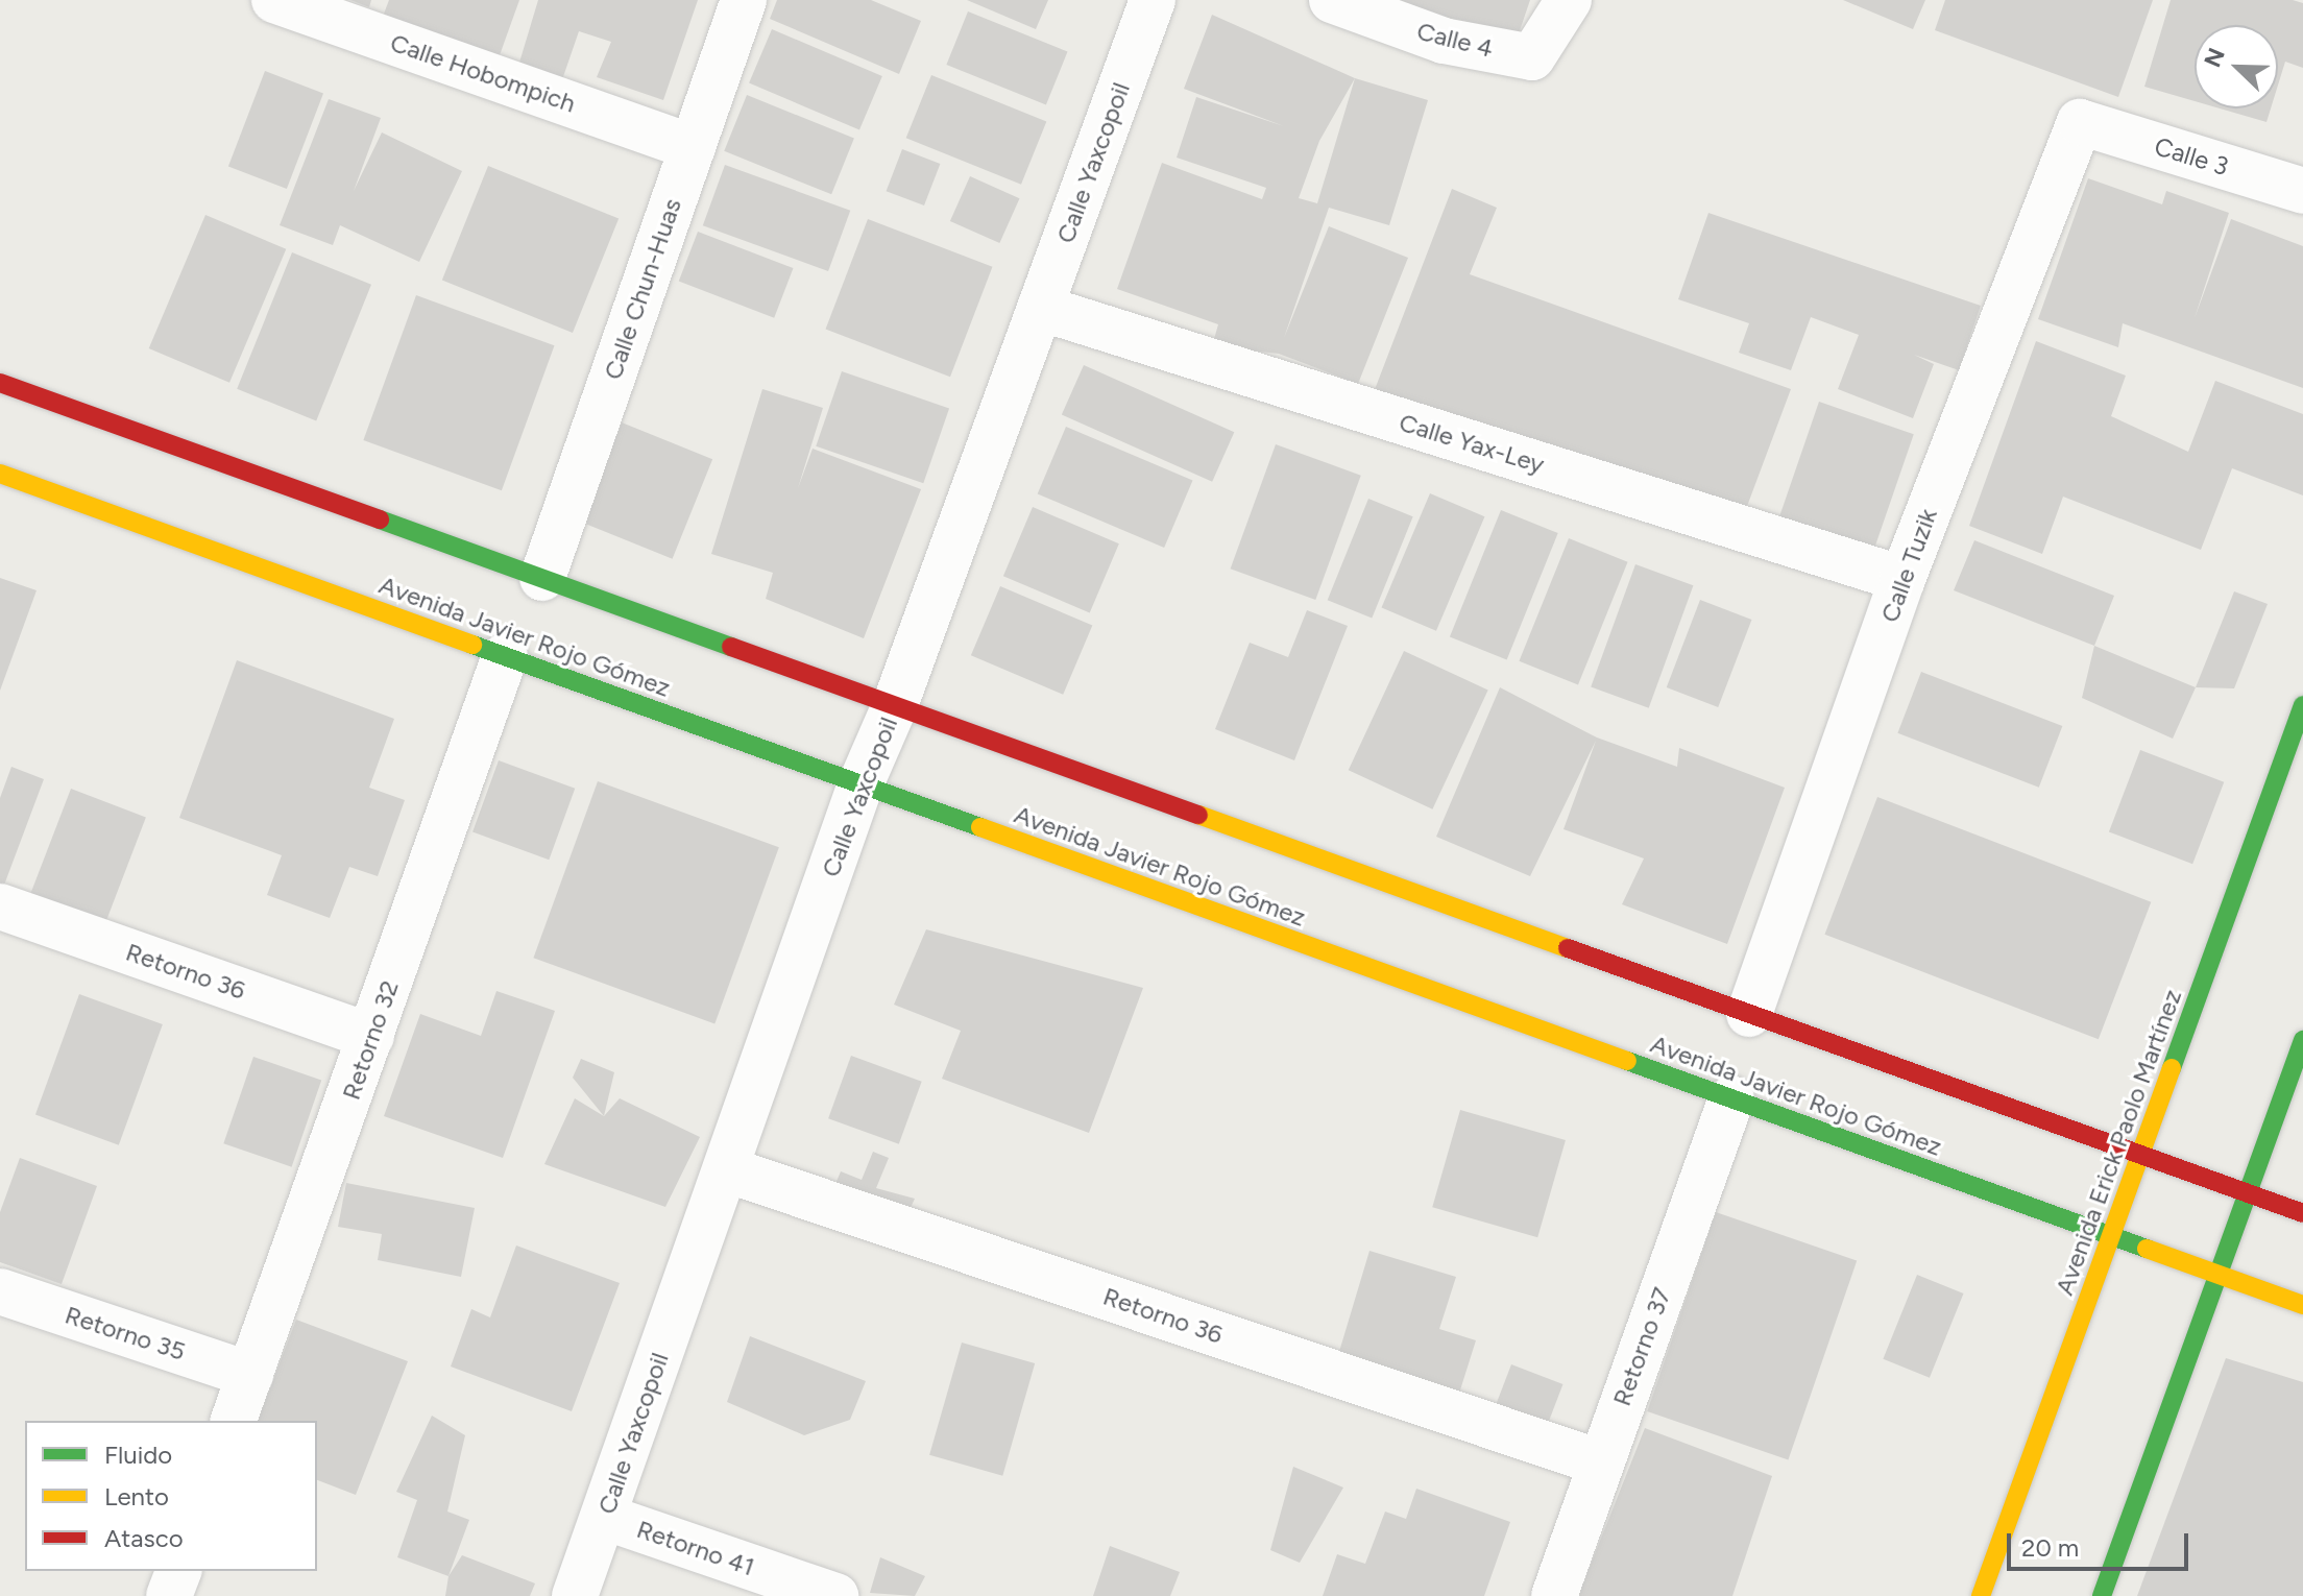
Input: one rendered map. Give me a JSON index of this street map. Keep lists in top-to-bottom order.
{
  "streets": {
    "main road": ["Avenida Javier Rojo Gómez", "Avenida Erick Paolo Martínez"],
    "street": [
      "Calle 4",
      "Calle Hobompich",
      "Calle 3",
      "Calle Yaxcopoil",
      "Calle Chun-Huas",
      "Calle Yax-Ley",
      "Calle Tuzik",
      "Retorno 36",
      "Retorno 32",
      "Retorno 35",
      "Retorno 37",
      "Retorno 41"
    ]
  },
  "crossings": [
    ["Calle Hobompich", "Calle Chun-Huas"],
    ["Calle 3", "Calle Tuzik"],
    ["Calle Yaxcopoil", "Calle Yax-Ley"],
    ["Calle Yaxcopoil", "Avenida Javier Rojo Gómez"],
    ["Calle Yaxcopoil", "Retorno 36"],
    ["Calle Yaxcopoil", "Retorno 41"],
    ["Calle Yax-Ley", "Calle Tuzik"],
    ["Avenida Javier Rojo Gómez", "Retorno 32"],
    ["Avenida Javier Rojo Gómez", "Avenida Erick Paolo Martínez"],
    ["Avenida Javier Rojo Gómez", "Retorno 37"],
    ["Retorno 36", "Retorno 32"],
    ["Retorno 36", "Retorno 37"],
    ["Retorno 32", "Retorno 35"]
  ],
  "legend": ["Fluido", "Lento", "Atasco"],
  "scale_bar": "20 m",
  "north": "top left"
}
